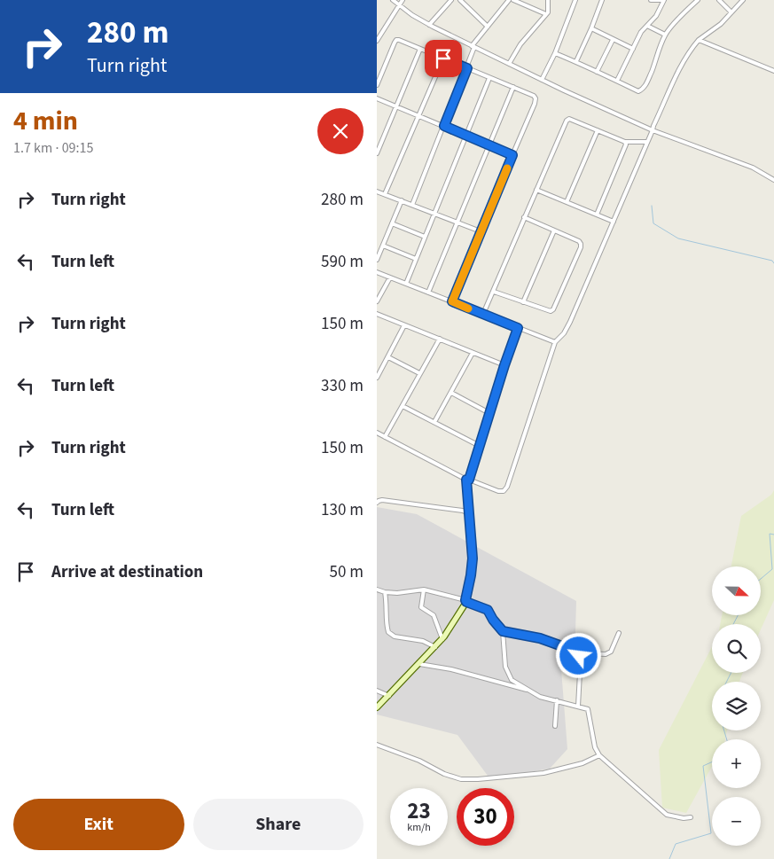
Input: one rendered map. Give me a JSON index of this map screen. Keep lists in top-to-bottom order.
{
  "north": "right",
  "page": {
    "turn": ["280 m", "Turn right"],
    "heading": ["4 min", "1.7 km · 09:15"],
    "list": [
      {
        "name": "Turn right",
        "value": "280 m"
      },
      {
        "name": "Turn left",
        "value": "590 m"
      },
      {
        "name": "Turn right",
        "value": "150 m"
      },
      {
        "name": "Turn left",
        "value": "330 m"
      },
      {
        "name": "Turn right",
        "value": "150 m"
      },
      {
        "name": "Turn left",
        "value": "130 m"
      },
      {
        "name": "Arrive at destination",
        "value": "50 m"
      }
    ],
    "map_buttons": ["+", "−"],
    "speed": "23 km/h",
    "limit": "30",
    "buttons": ["Exit", "Share"]
  }
}
